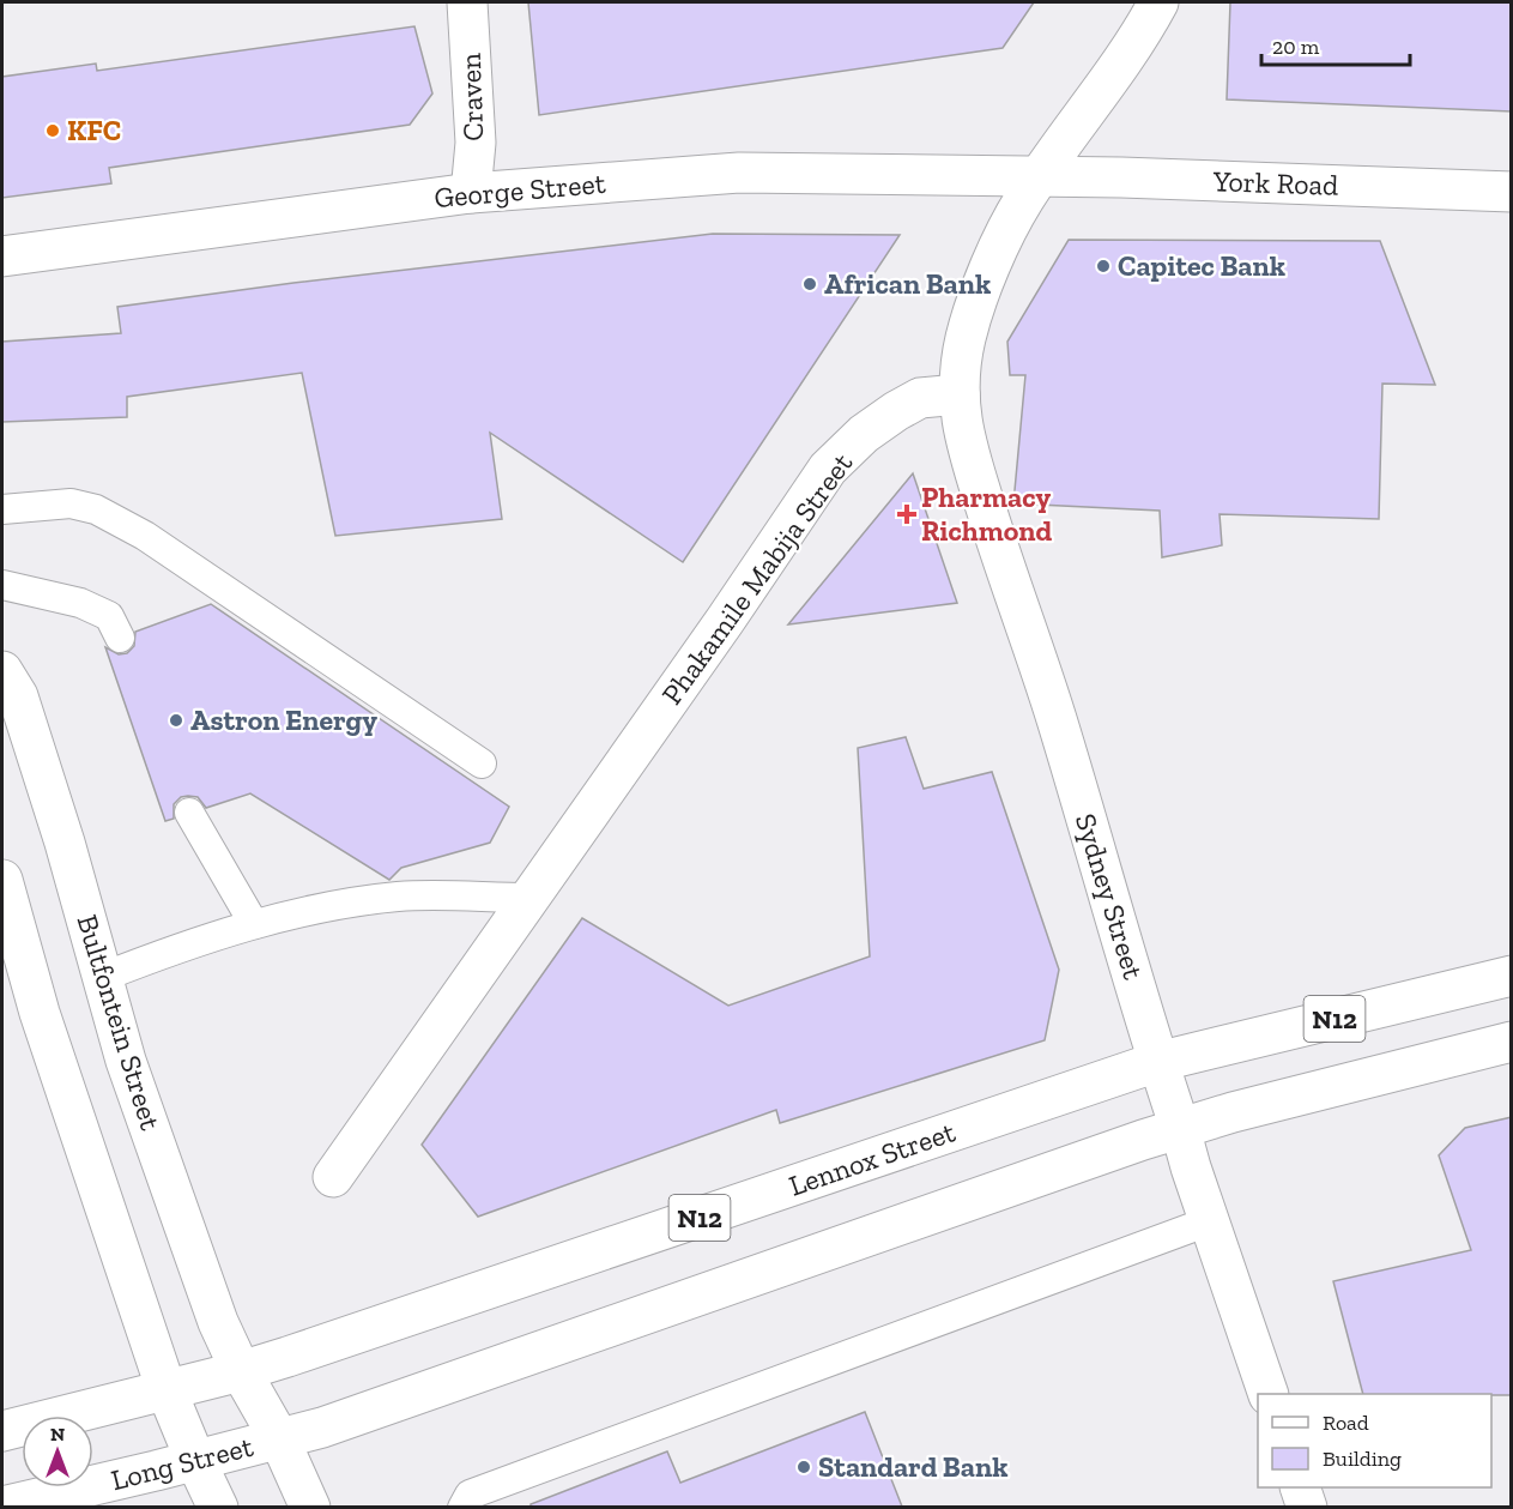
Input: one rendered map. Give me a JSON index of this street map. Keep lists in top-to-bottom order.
{
  "streets": {
    "main road": [
      "Craven",
      "York Road",
      "George Street",
      "Phakamile Mabija Street",
      "Sydney Street",
      "N12",
      "Bultfontein Street",
      "Lennox Street",
      "Long Street"
    ]
  },
  "crossings": [
    ["Craven", "George Street"],
    ["York Road", "George Street"],
    ["Phakamile Mabija Street", "Sydney Street"],
    ["Sydney Street", "N12"],
    ["Sydney Street", "Lennox Street"],
    ["N12", "Bultfontein Street"],
    ["N12", "Long Street"],
    ["Bultfontein Street", "Lennox Street"],
    ["Bultfontein Street", "Long Street"]
  ],
  "places": {
    "other": [
      "KFC",
      "Capitec Bank",
      "African Bank",
      "Astron Energy",
      "Standard Bank"
    ],
    "health": ["Pharmacy Richmond"]
  },
  "legend": ["Road", "Building"],
  "scale_bar": "20 m",
  "north": "top"
}
